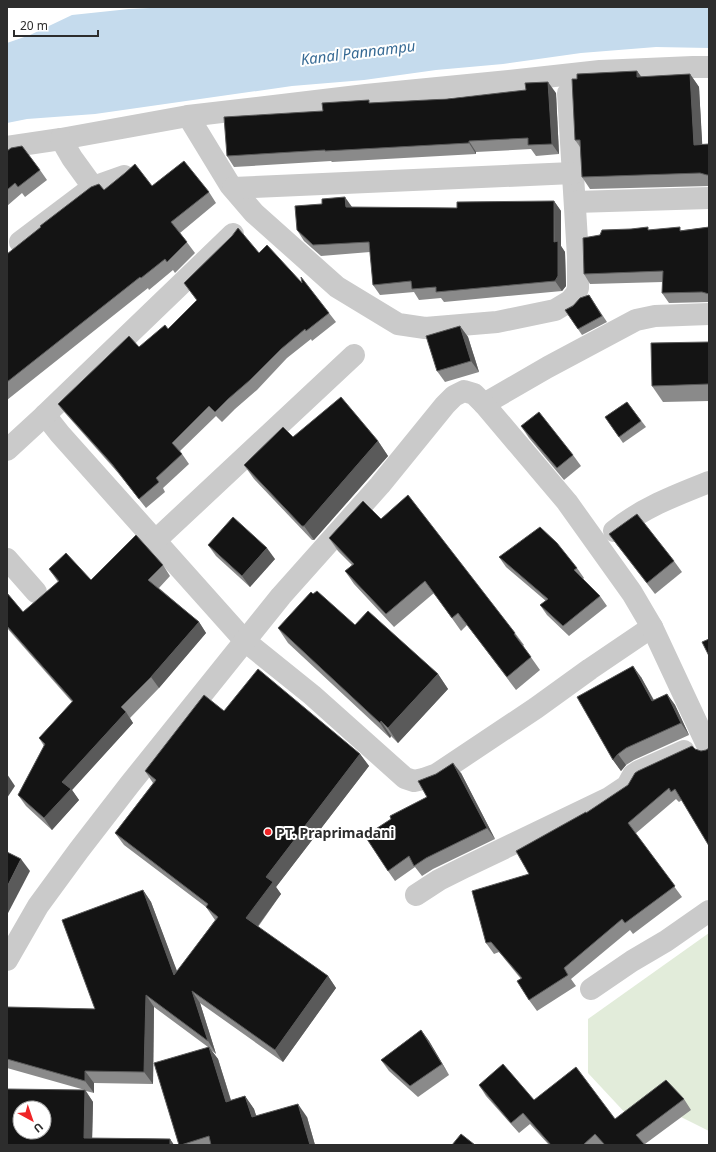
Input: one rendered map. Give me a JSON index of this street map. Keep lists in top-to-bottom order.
{
  "water": ["Kanal Pannampu"],
  "places": ["PT. Praprimadani"],
  "scale_bar": "20 m",
  "north": "bottom right"
}
